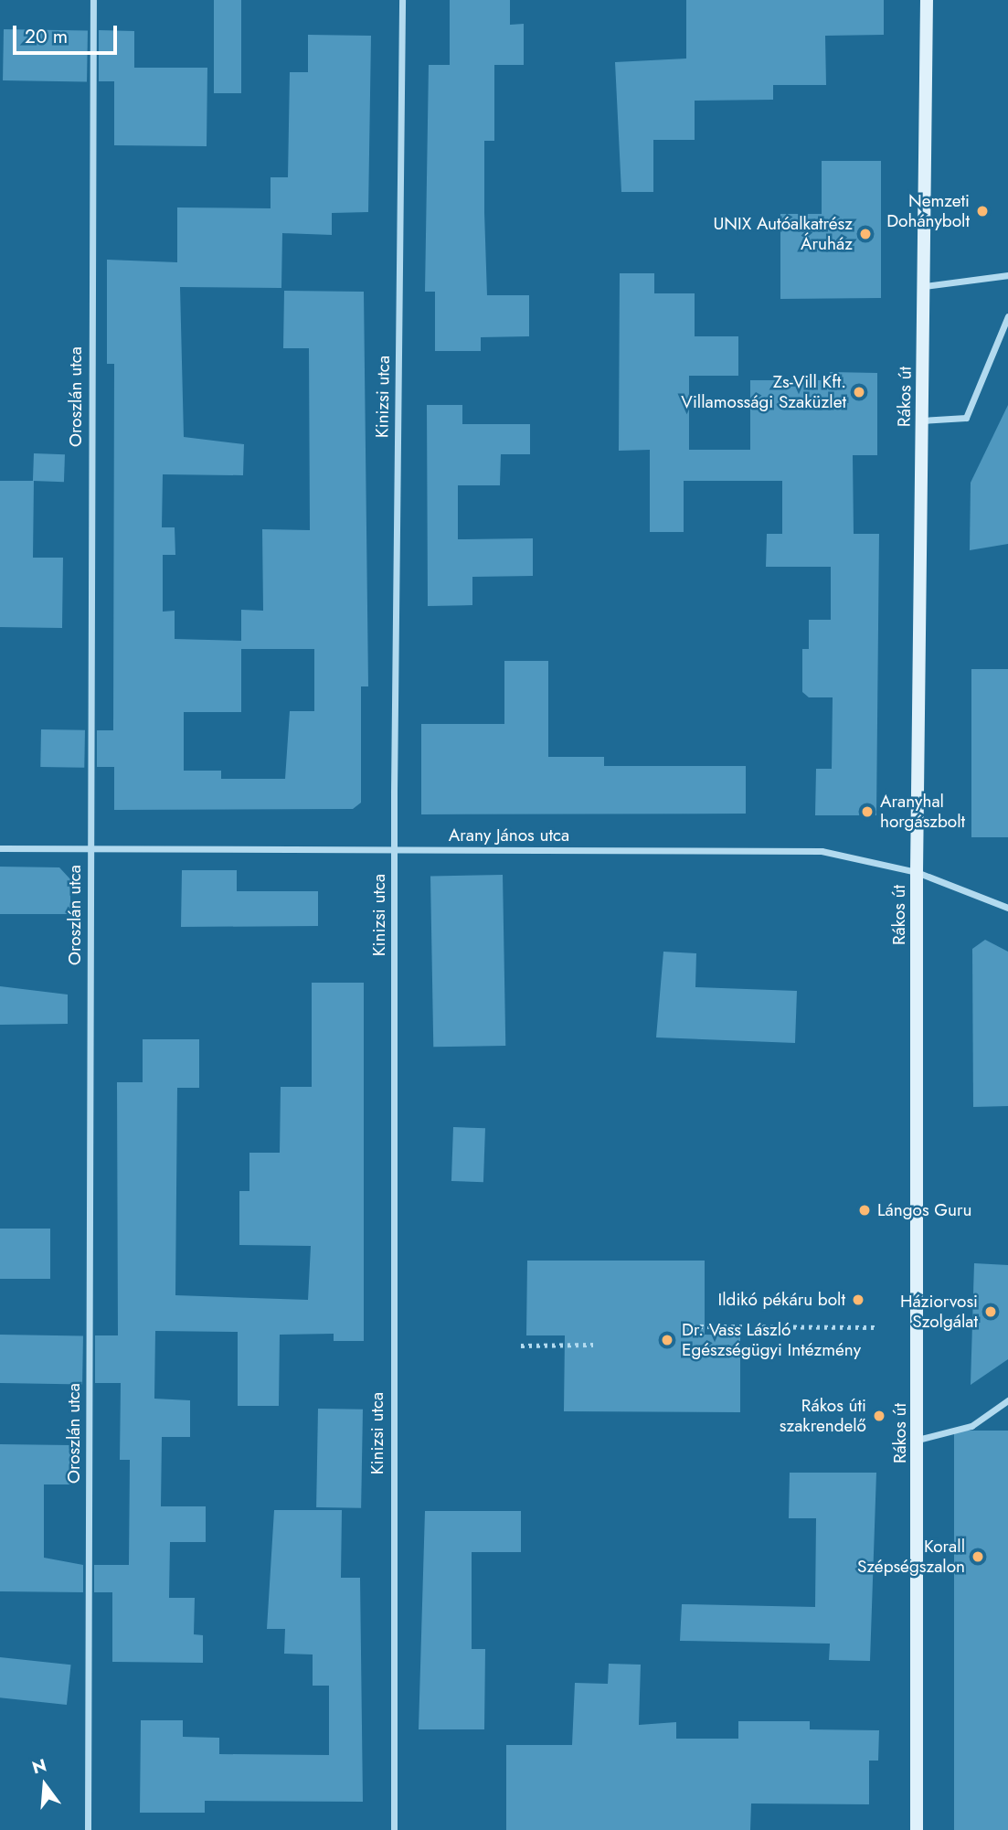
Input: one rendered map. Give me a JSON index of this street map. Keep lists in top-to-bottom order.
{
  "streets": {
    "street": [
      "Oroszlán utca",
      "Kinizsi utca",
      "Rákos út",
      "Arany János utca"
    ]
  },
  "crossings": [
    ["Oroszlán utca", "Arany János utca"],
    ["Kinizsi utca", "Arany János utca"],
    ["Rákos út", "Arany János utca"]
  ],
  "places": [
    "Nemzeti Dohánybolt",
    "UNIX Autóalkatrész Áruház",
    "Zs-Vill Kft. Villamossági Szaküzlet",
    "Aranyhal horgászbolt",
    "Lángos Guru",
    "Ildikó pékáru bolt",
    "Háziorvosi Szolgálat",
    "Dr. Vass László Egészségügyi Intézmény",
    "Rákos úti szakrendelő",
    "Korall Szépségszalon"
  ],
  "scale_bar": "20 m",
  "north": "top"
}
